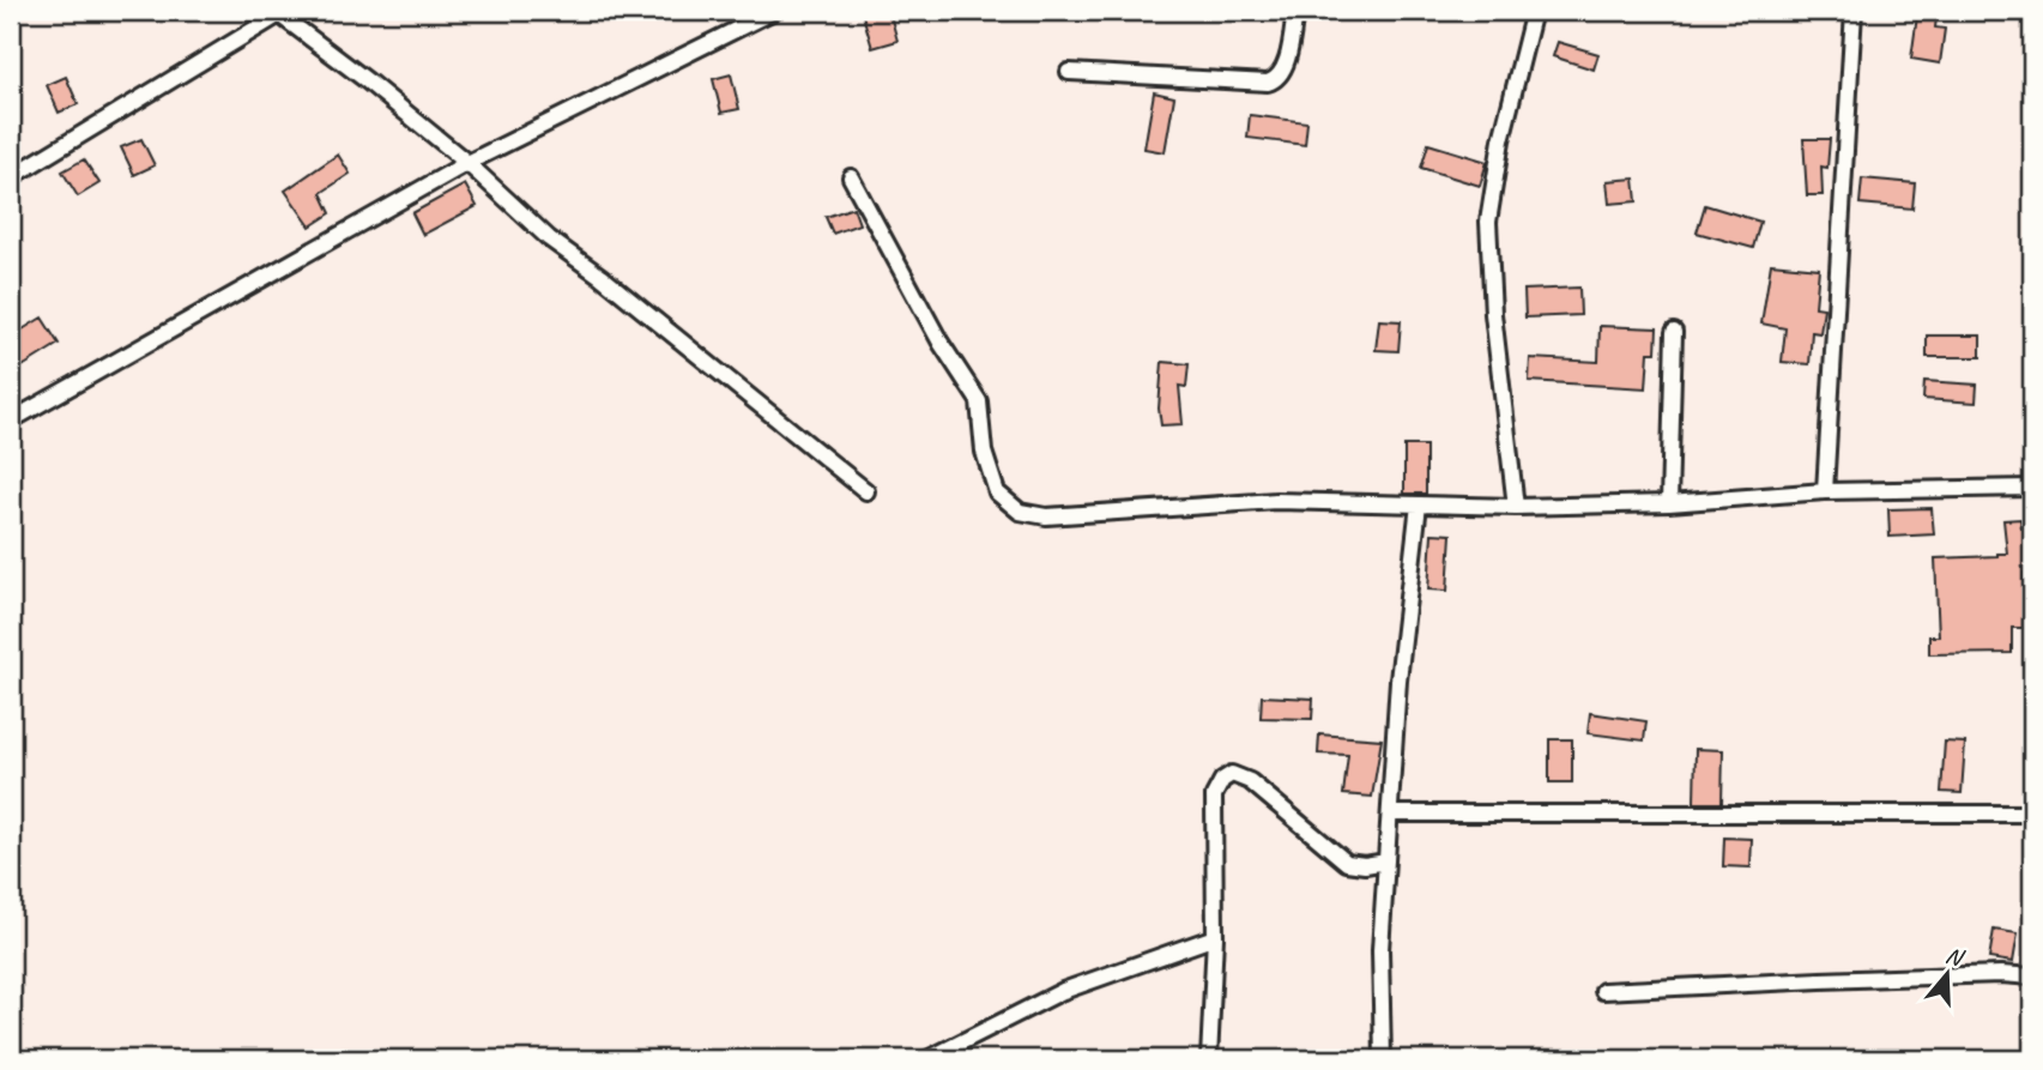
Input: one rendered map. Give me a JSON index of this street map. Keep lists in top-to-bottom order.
{
  "north": "top"
}
